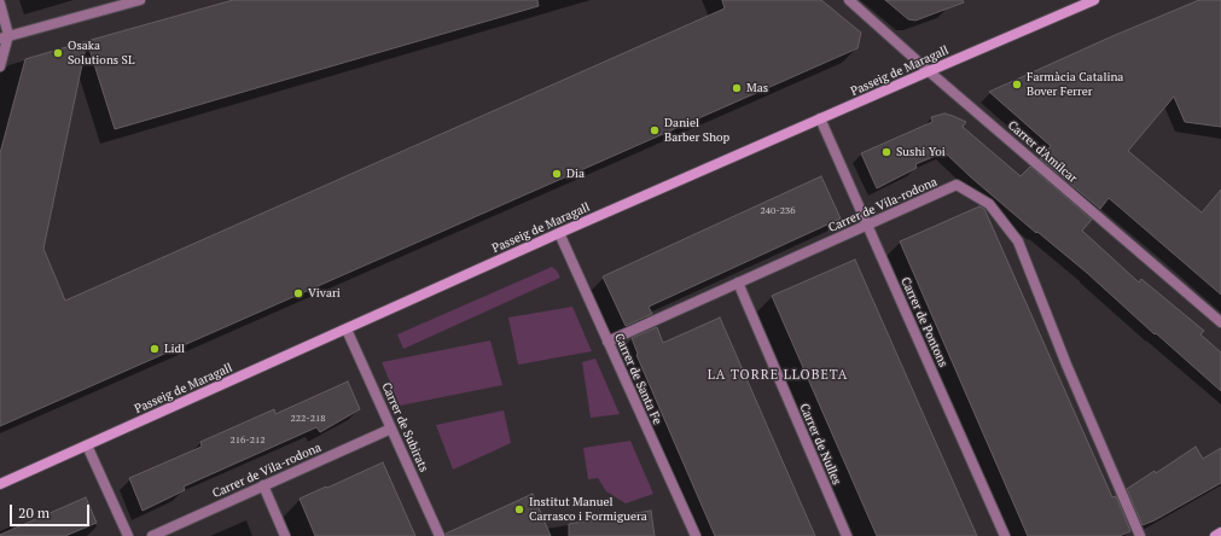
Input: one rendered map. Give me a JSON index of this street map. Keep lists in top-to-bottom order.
{
  "streets": {
    "street": [
      "Passeig de Maragall",
      "Carrer d'Amílcar",
      "Carrer de Vila-rodona",
      "Carrer de Pontons",
      "Carrer de Santa Fe",
      "Carrer de Subirats",
      "Carrer de Nulles"
    ]
  },
  "crossings": [
    ["Passeig de Maragall", "Carrer d'Amílcar"],
    ["Passeig de Maragall", "Carrer de Pontons"],
    ["Passeig de Maragall", "Carrer de Santa Fe"],
    ["Passeig de Maragall", "Carrer de Subirats"],
    ["Carrer de Vila-rodona", "Carrer de Pontons"],
    ["Carrer de Vila-rodona", "Carrer de Santa Fe"],
    ["Carrer de Vila-rodona", "Carrer de Subirats"],
    ["Carrer de Vila-rodona", "Carrer de Nulles"]
  ],
  "districts": ["LA TORRE LLOBETA"],
  "places": [
    "Osaka Solutions SL",
    "Farmàcia Catalina Bover Ferrer",
    "Mas",
    "Daniel Barber Shop",
    "Sushi Yoi",
    "Dia",
    "Vivari",
    "Lidl",
    "Institut Manuel Carrasco i Formiguera"
  ],
  "house_numbers": ["240-236", "222-218", "216-212"],
  "scale_bar": "20 m"
}
